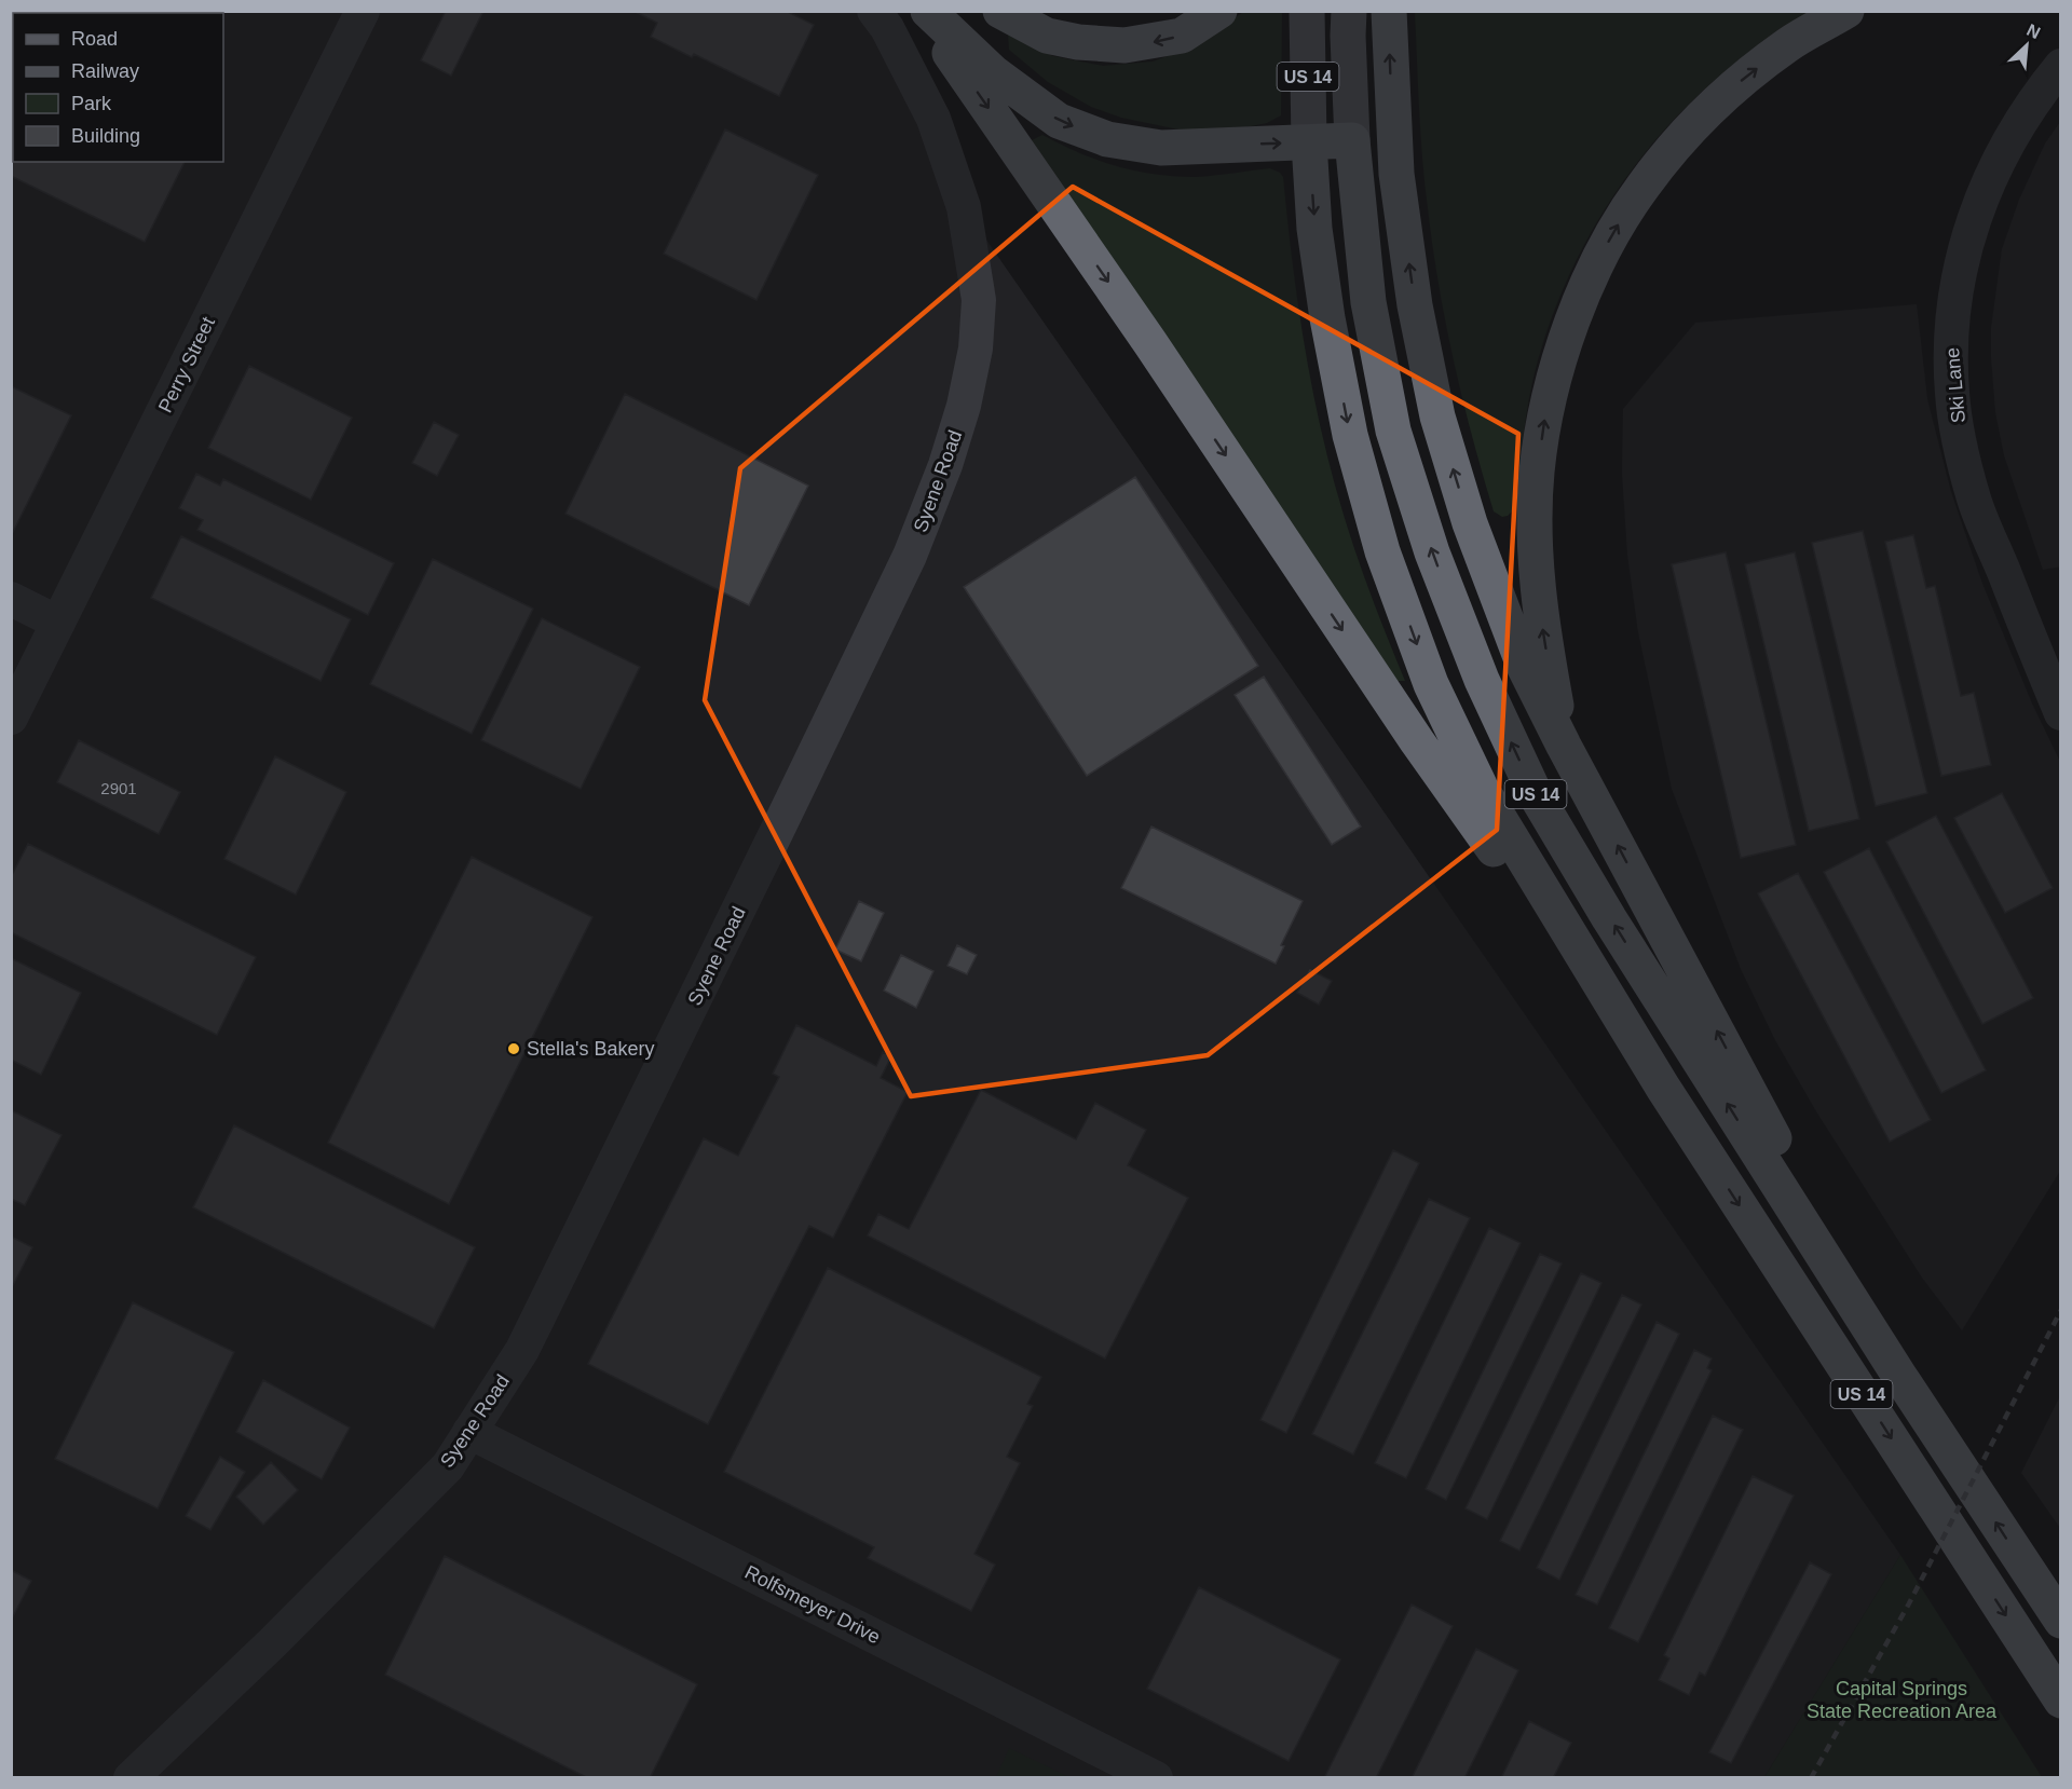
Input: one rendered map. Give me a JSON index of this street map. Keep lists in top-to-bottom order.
{
  "streets": {
    "highway": ["US 14"],
    "street": [
      "Perry Street",
      "Ski Lane",
      "Syene Road",
      "Rolfsmeyer Drive"
    ]
  },
  "crossings": [
    ["Syene Road", "Rolfsmeyer Drive"]
  ],
  "parks": ["Capital Springs State Recreation Area"],
  "places": ["Stella's Bakery"],
  "house_numbers": ["2901"],
  "legend": [
    "Road",
    "Railway",
    "Park",
    "Building"
  ],
  "north": "top right"
}
